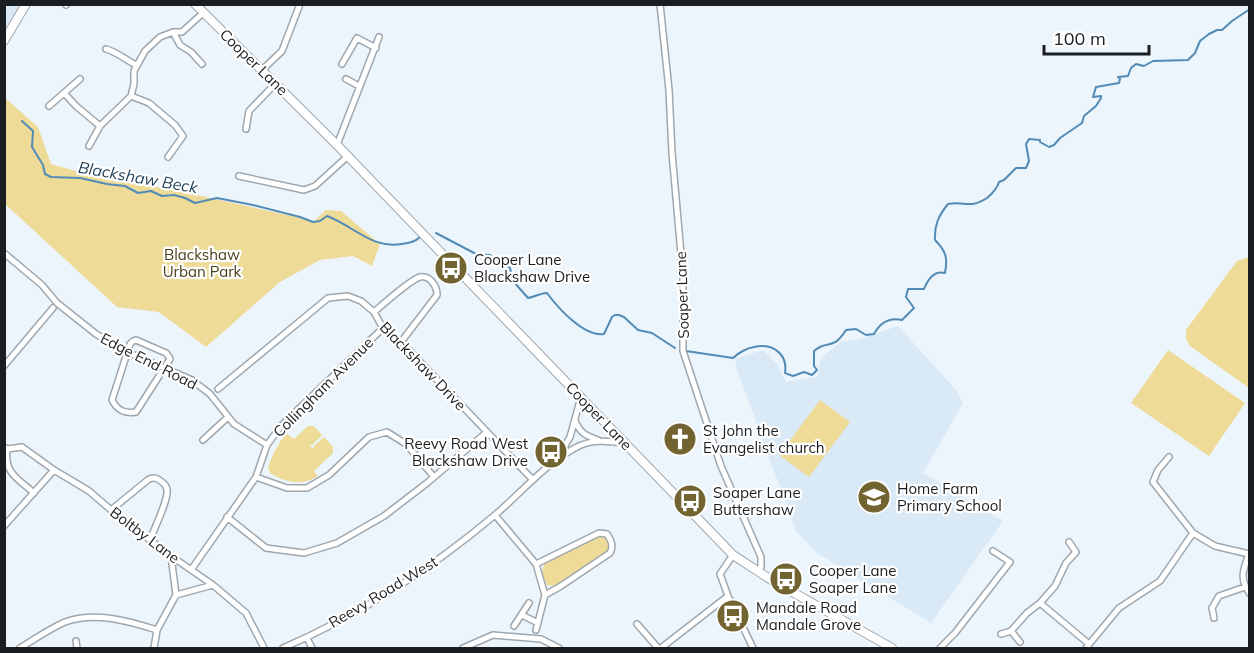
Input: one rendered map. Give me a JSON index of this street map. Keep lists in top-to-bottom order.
{
  "streets": {
    "main road": ["Cooper Lane"],
    "street": [
      "Soaper Lane",
      "Edge End Road",
      "Blackshaw Drive",
      "Collingham Avenue",
      "Boltby Lane",
      "Reevy Road West"
    ]
  },
  "crossings": [
    ["Cooper Lane", "Soaper Lane"],
    ["Edge End Road", "Collingham Avenue"],
    ["Blackshaw Drive", "Collingham Avenue"],
    ["Blackshaw Drive", "Reevy Road West"],
    ["Collingham Avenue", "Boltby Lane"]
  ],
  "water": ["Blackshaw Beck"],
  "parks": ["Blackshaw Urban Park"],
  "places": {
    "bus stop": [
      "Cooper Lane Blackshaw Drive",
      "Reevy Road West Blackshaw Drive",
      "Soaper Lane Buttershaw",
      "Cooper Lane Soaper Lane",
      "Mandale Road Mandale Grove"
    ],
    "church": ["St John the Evangelist church"],
    "school or university": ["Home Farm Primary School"]
  },
  "scale_bar": "100 m"
}
